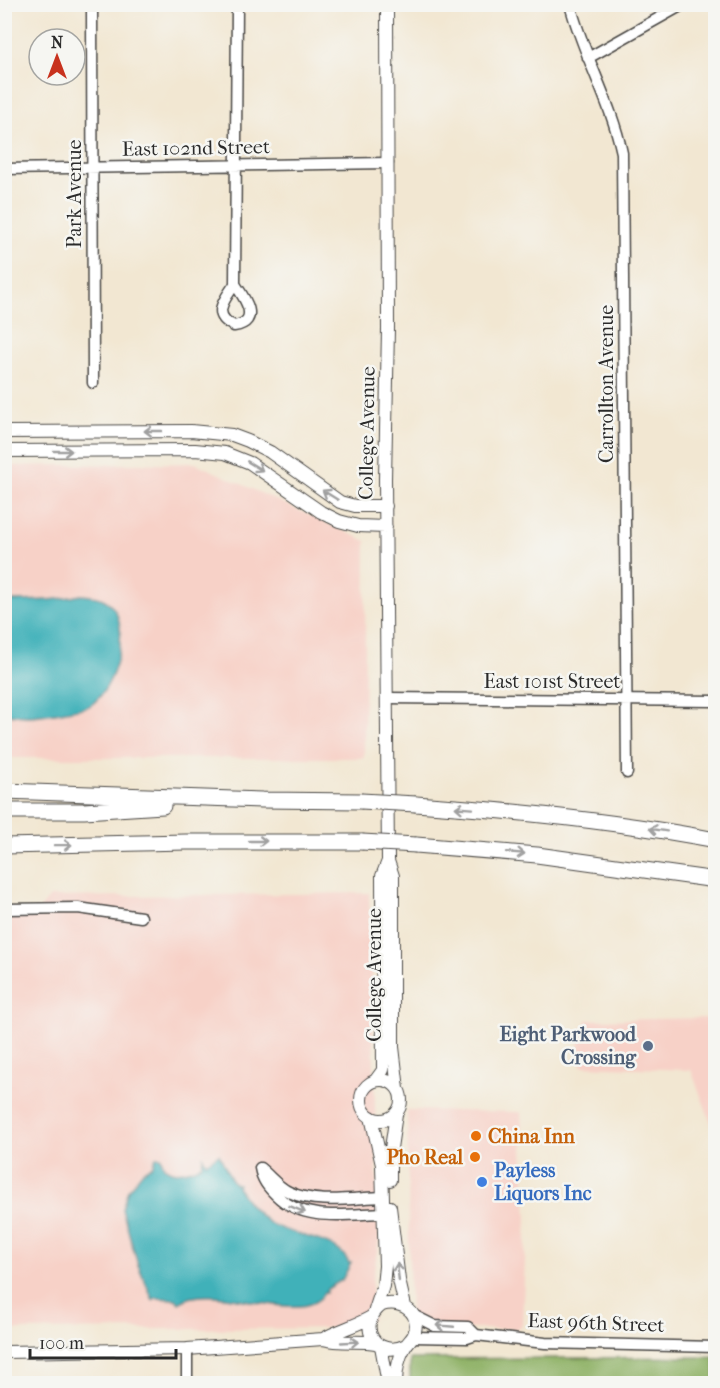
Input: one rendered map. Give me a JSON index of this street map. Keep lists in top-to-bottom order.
{
  "streets": {
    "main road": ["College Avenue"],
    "street": [
      "East 102nd Street",
      "Park Avenue",
      "Carrollton Avenue",
      "East 101st Street",
      "East 96th Street"
    ]
  },
  "crossings": [
    ["East 102nd Street", "Park Avenue"],
    ["East 102nd Street", "College Avenue"],
    ["Carrollton Avenue", "East 101st Street"],
    ["College Avenue", "East 101st Street"]
  ],
  "places": [
    "Eight Parkwood Crossing",
    "China Inn",
    "Pho Real",
    "Payless Liquors Inc"
  ],
  "scale_bar": "100 m",
  "north": "top"
}
